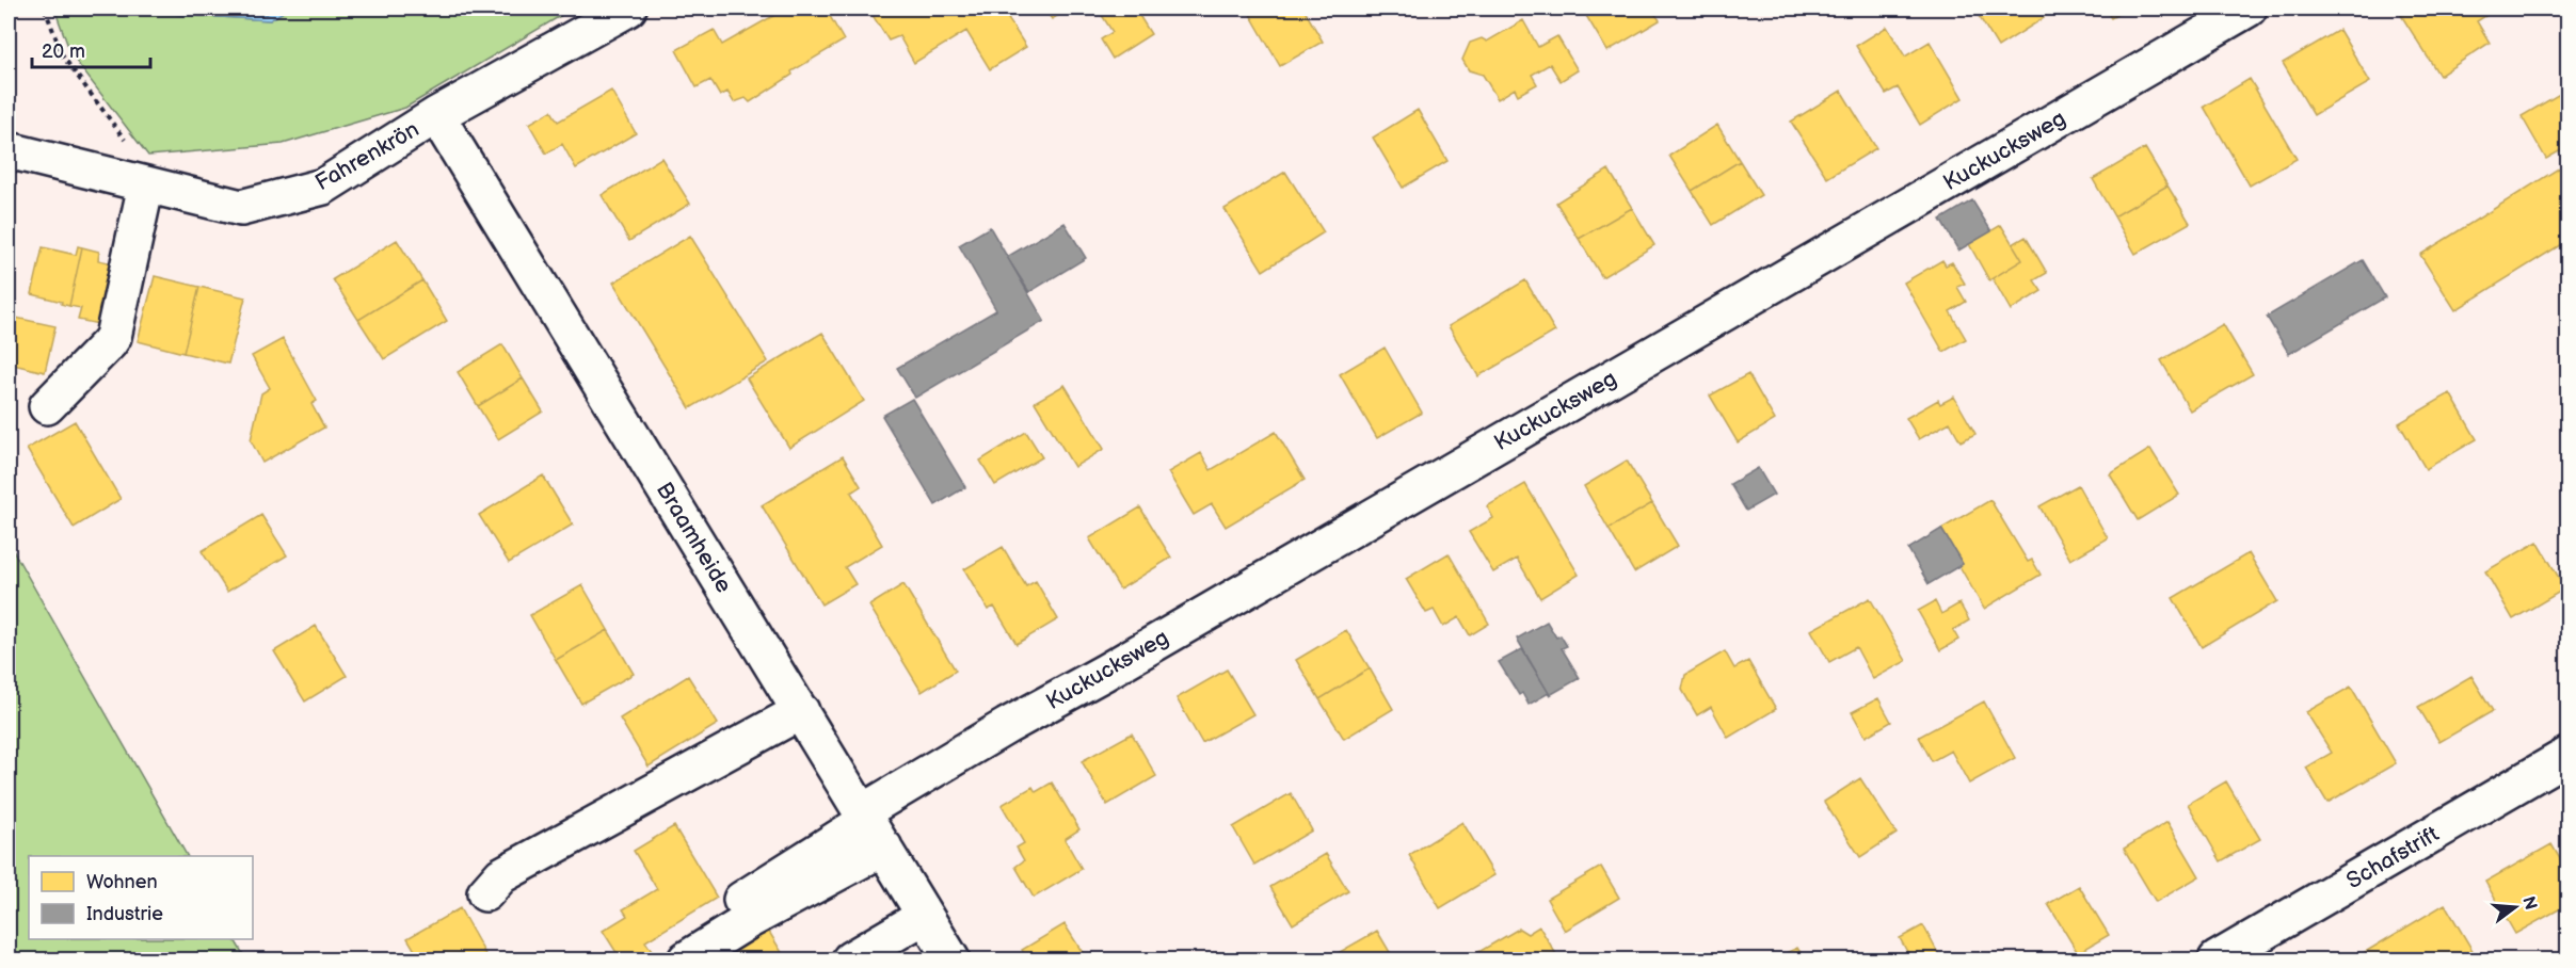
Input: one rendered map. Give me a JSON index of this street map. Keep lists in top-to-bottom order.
{
  "streets": {
    "street": [
      "Kuckucksweg",
      "Fahrenkrön",
      "Braamheide",
      "Schafstrift"
    ]
  },
  "crossings": [
    ["Kuckucksweg", "Braamheide"],
    ["Fahrenkrön", "Braamheide"]
  ],
  "legend": ["Wohnen", "Industrie"],
  "scale_bar": "20 m",
  "north": "right"
}
